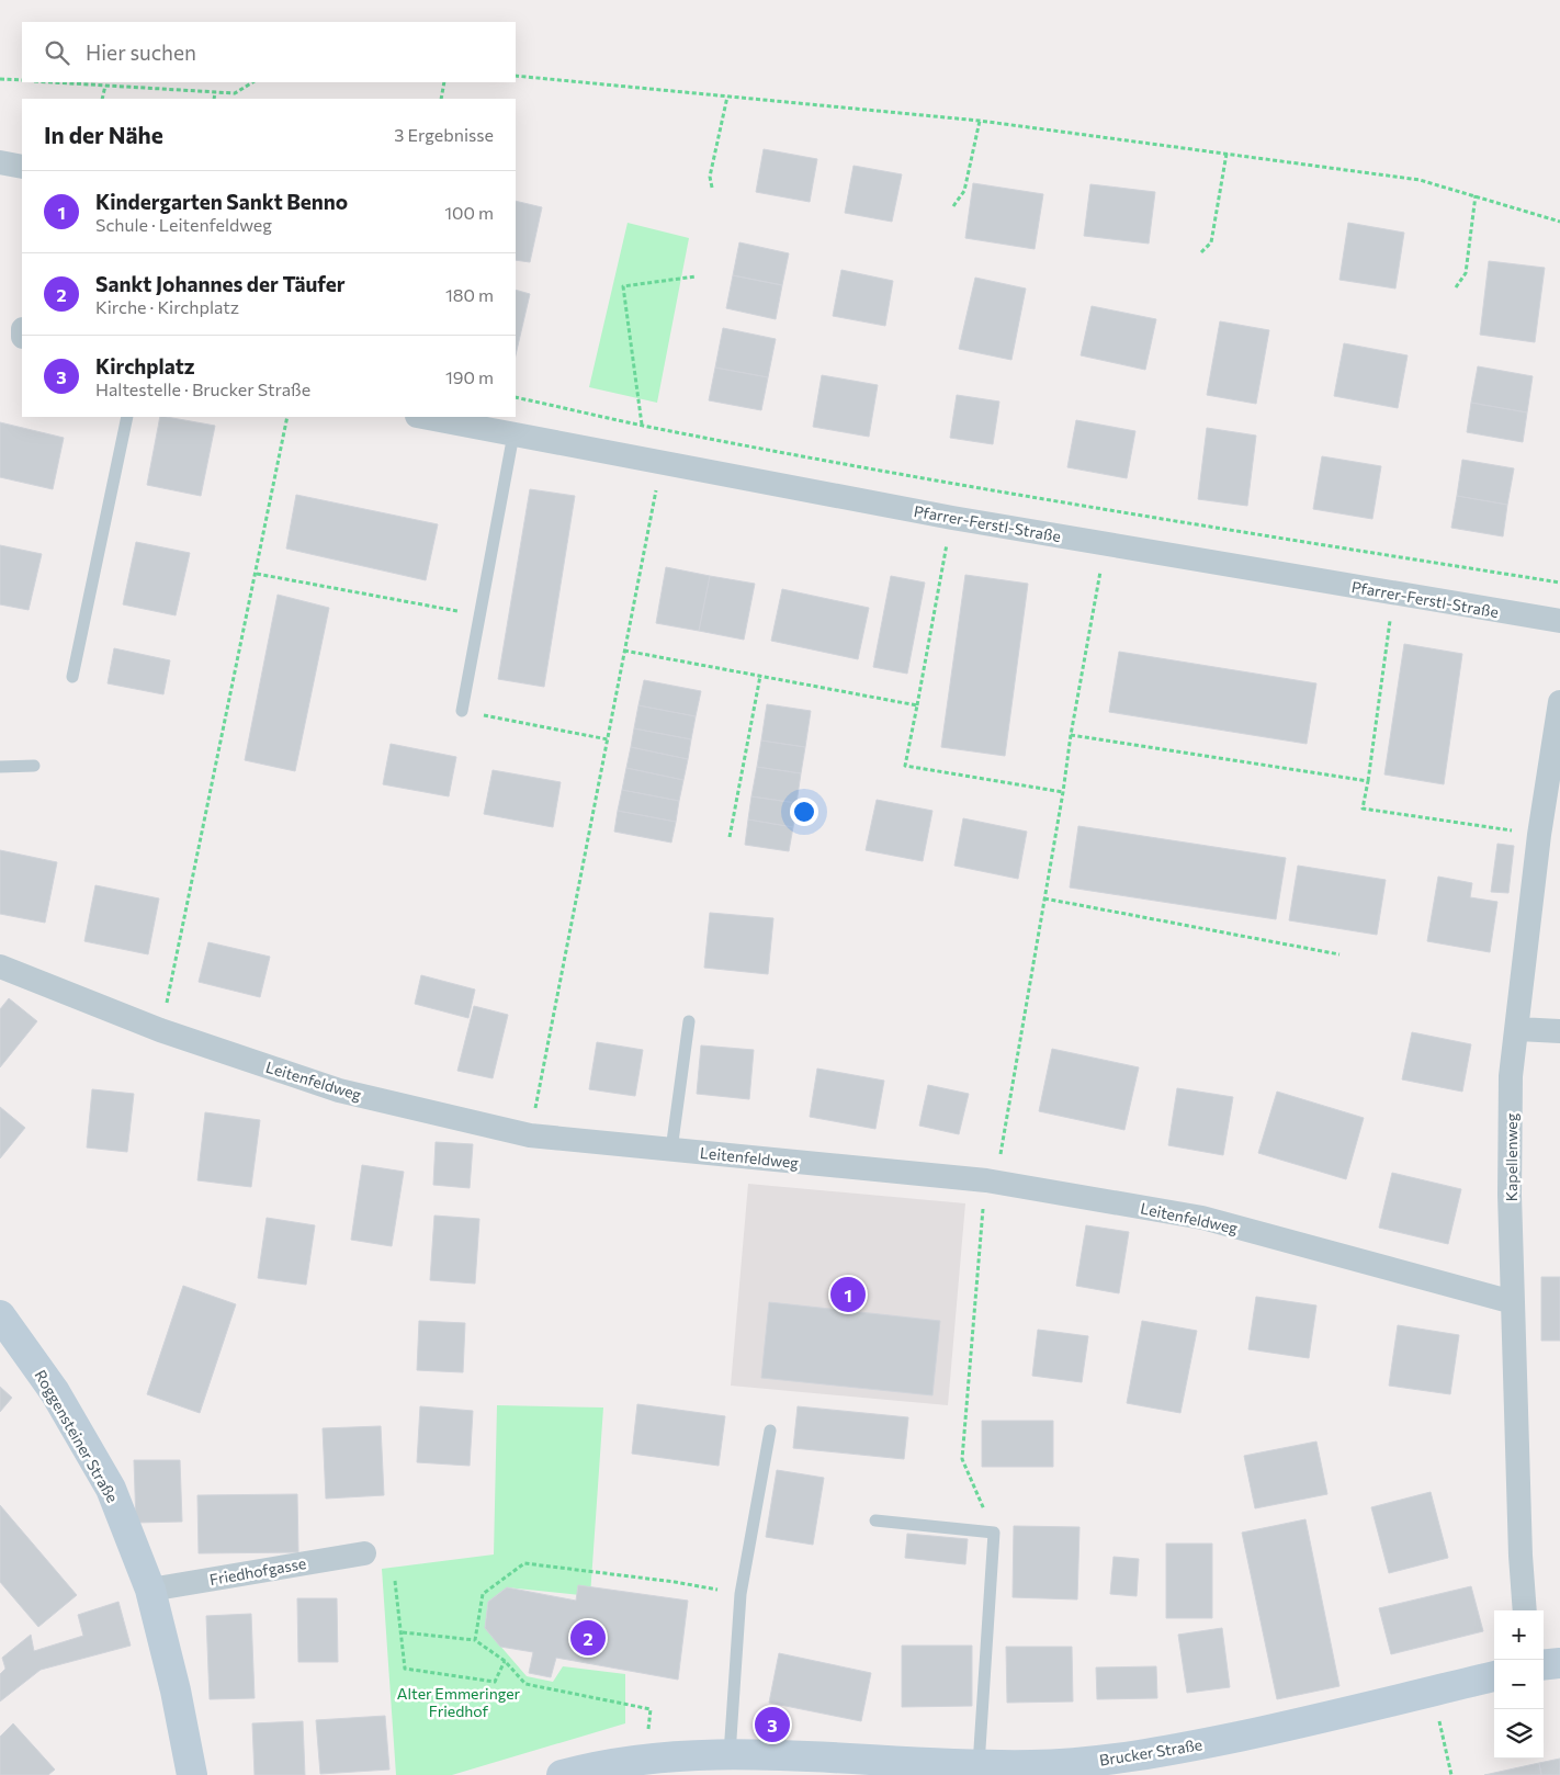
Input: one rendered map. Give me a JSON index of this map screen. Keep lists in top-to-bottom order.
{
  "streets": {
    "street": [
      "Pfarrer-Ferstl-Straße",
      "Leitenfeldweg",
      "Kapellenweg",
      "Roggensteiner Straße",
      "Friedhofgasse",
      "Brucker Straße"
    ]
  },
  "crossings": [
    ["Leitenfeldweg", "Kapellenweg"],
    ["Roggensteiner Straße", "Friedhofgasse"]
  ],
  "parks": ["Alter Emmeringer Friedhof"],
  "page": {
    "search": "Hier suchen",
    "heading": ["In der Nähe", "3 Ergebnisse"],
    "list": [
      {
        "mark": "1",
        "name": "Kindergarten Sankt Benno",
        "note": "Schule · Leitenfeldweg",
        "value": "100 m"
      },
      {
        "mark": "2",
        "name": "Sankt Johannes der Täufer",
        "note": "Kirche · Kirchplatz",
        "value": "180 m"
      },
      {
        "mark": "3",
        "name": "Kirchplatz",
        "note": "Haltestelle · Brucker Straße",
        "value": "190 m"
      }
    ],
    "pins": ["1", "2", "3"],
    "map_buttons": ["+", "−"]
  }
}
